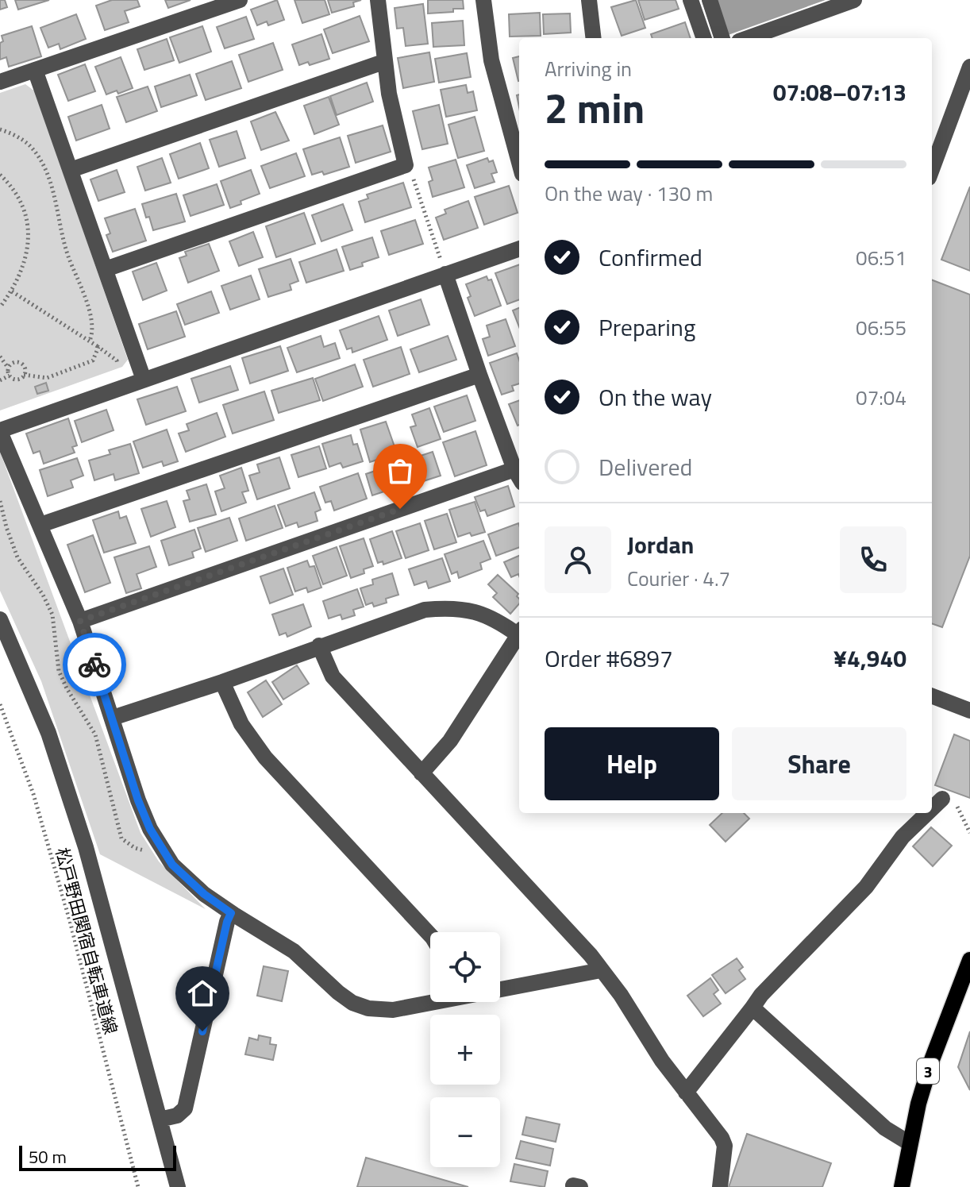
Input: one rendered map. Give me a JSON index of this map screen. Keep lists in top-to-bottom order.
{
  "streets": {
    "main road": ["3"],
    "path": ["松戸野田関宿自転車道線"]
  },
  "scale_bar": "50 m",
  "page": {
    "heading": ["2 min", "Arriving in", "07:08–07:13"],
    "panel": [
      "Jordan",
      "Courier · 4.7",
      "Order #6897",
      "¥4,940"
    ],
    "bar": "On the way · 130 m",
    "list": [
      ["Confirmed", "06:51"],
      ["Preparing", "06:55"],
      ["On the way", "07:04"],
      "Delivered"
    ],
    "buttons": ["Help", "Share"],
    "map_buttons": ["+", "−"],
    "scale": "50 m"
  }
}
